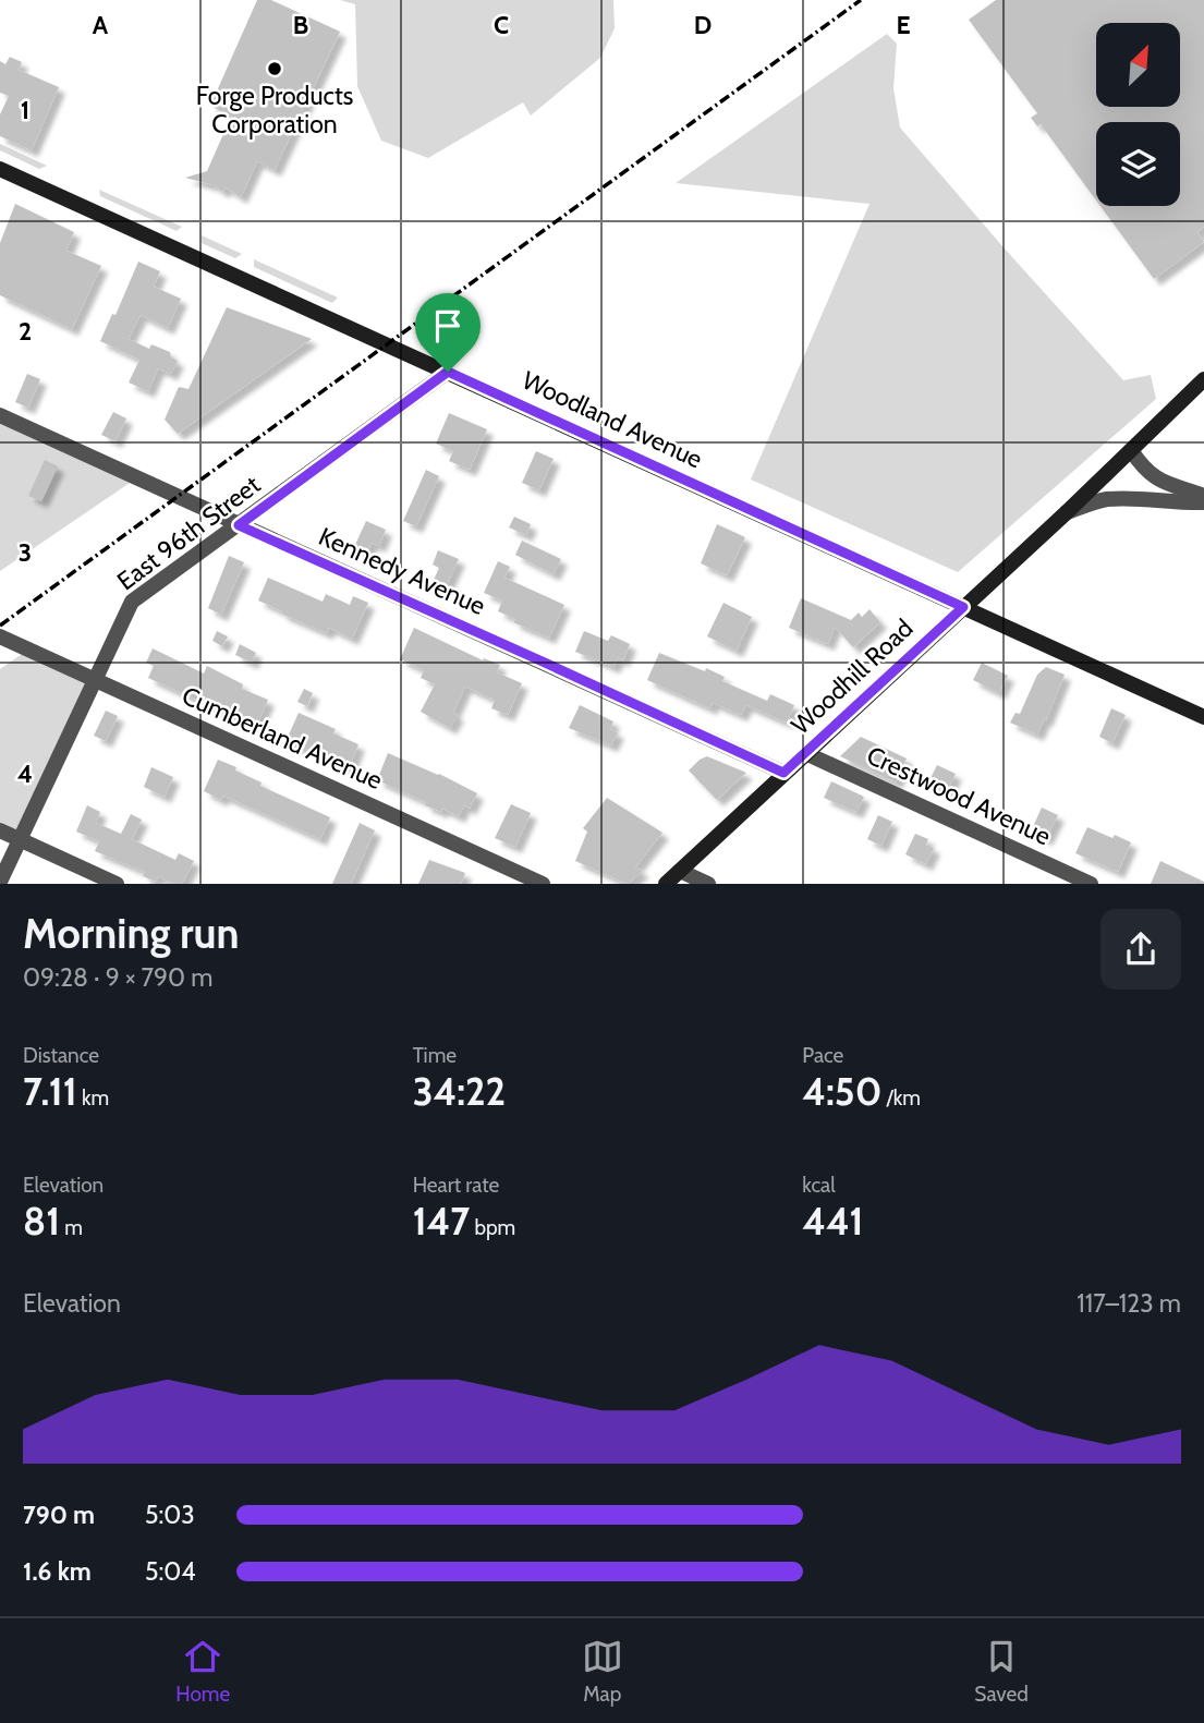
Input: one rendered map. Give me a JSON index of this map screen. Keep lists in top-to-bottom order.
{
  "streets": {
    "main road": ["Woodland Avenue", "Woodhill Road"],
    "street": [
      "East 96th Street",
      "Kennedy Avenue",
      "Cumberland Avenue",
      "Crestwood Avenue"
    ]
  },
  "crossings": [
    ["Woodland Avenue", "East 96th Street"],
    ["Woodland Avenue", "Woodhill Road"],
    ["East 96th Street", "Kennedy Avenue"],
    ["East 96th Street", "Cumberland Avenue"],
    ["Kennedy Avenue", "Woodhill Road"],
    ["Woodhill Road", "Crestwood Avenue"]
  ],
  "places": ["Forge Products Corporation"],
  "north": "top right",
  "page": {
    "heading": ["Morning run", "09:28 · 9 × 790 m"],
    "stats": [
      ["Distance", "7.11 km"],
      ["Time", "34:22"],
      ["Pace", "4:50 /km"],
      ["Elevation", "81 m"],
      ["Heart rate", "147 bpm"],
      ["kcal", "441"]
    ],
    "chart": ["Elevation", "117–123 m"],
    "list": [
      {
        "name": "790 m",
        "note": "5:03"
      },
      {
        "name": "1.6 km",
        "note": "5:04"
      }
    ],
    "tabs": ["Home", "Map", "Saved"]
  },
  "grid": {
    "columns": [
      "A",
      "B",
      "C",
      "D",
      "E"
    ],
    "rows": [
      "1",
      "2",
      "3",
      "4"
    ]
  }
}
